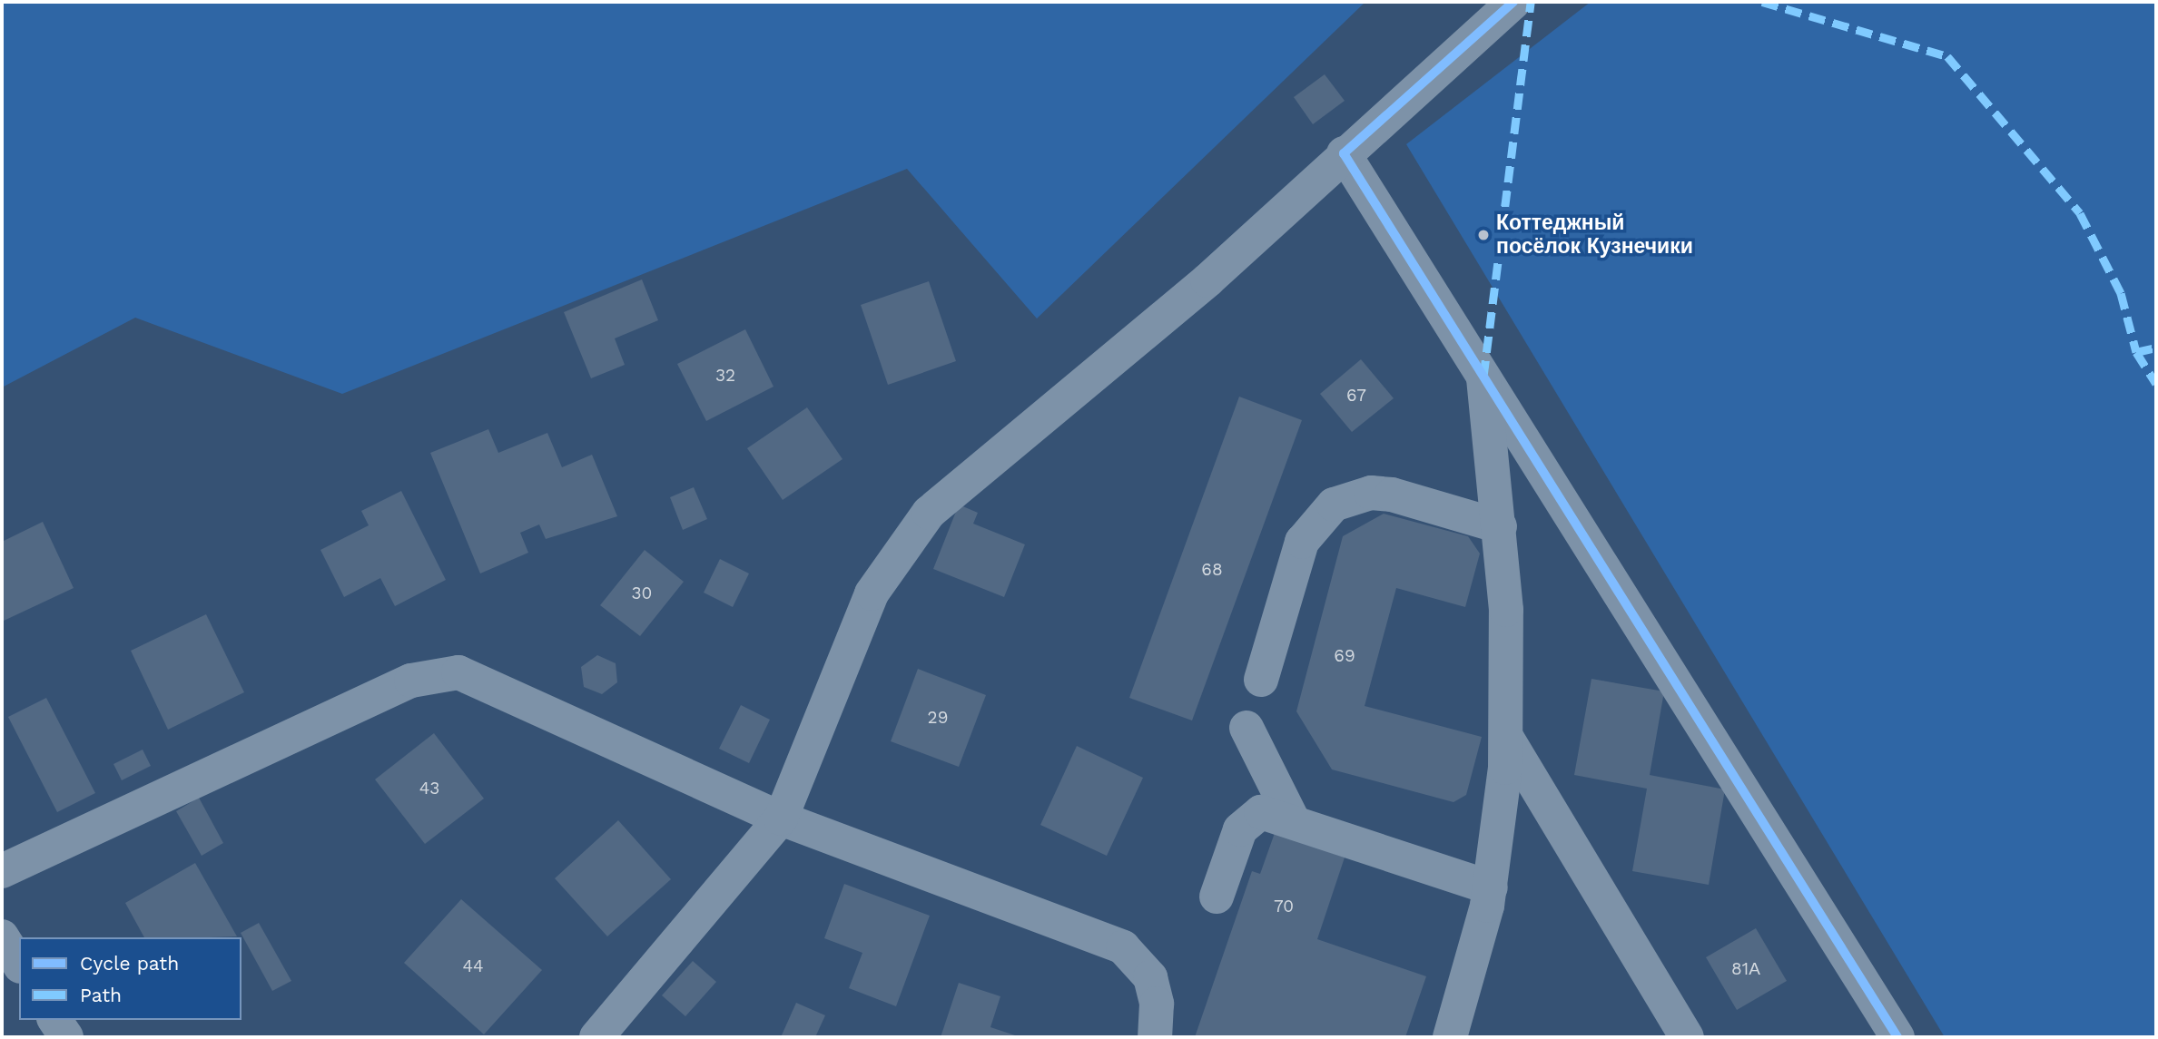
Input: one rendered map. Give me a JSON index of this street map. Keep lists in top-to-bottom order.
{
  "places": ["Коттеджный посёлок Кузнечики"],
  "house_numbers": [
    "32",
    "67",
    "68",
    "30",
    "69",
    "29",
    "43",
    "70",
    "44",
    "81А"
  ],
  "legend": ["Cycle path", "Path"]
}
